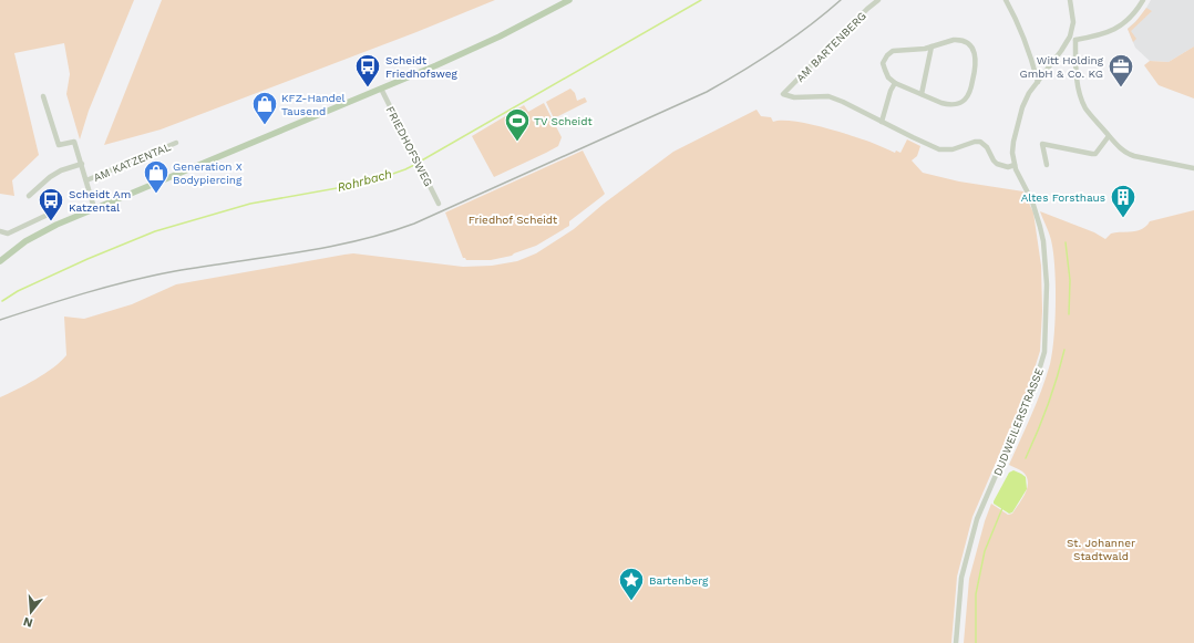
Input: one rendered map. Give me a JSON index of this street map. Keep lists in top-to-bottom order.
{
  "streets": {
    "street": [
      "AM BARTENBERG",
      "FRIEDHOFSWEG",
      "AM KATZENTAL",
      "DUDWEILERSTRASSE"
    ]
  },
  "water": ["Rohrbach"],
  "parks": ["Friedhof Scheidt", "St. Johanner Stadtwald"],
  "places": {
    "bus stop": ["Scheidt Friedhofsweg", "Scheidt Am Katzental"],
    "office": ["Witt Holding GmbH & Co. KG"],
    "shop": ["KFZ-Handel Tausend", "Generation X Bodypiercing"],
    "sports": ["TV Scheidt"],
    "building": ["Altes Forsthaus"],
    "place": ["Bartenberg"]
  },
  "north": "bottom"
}
